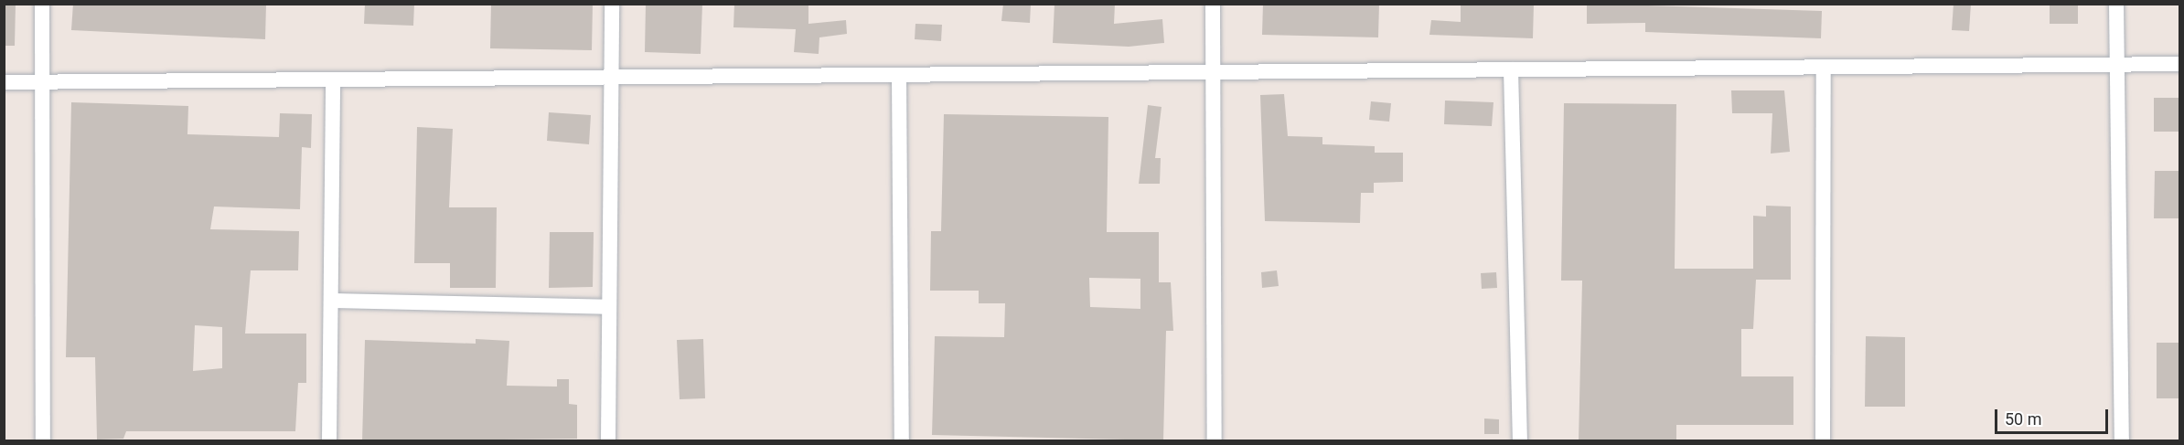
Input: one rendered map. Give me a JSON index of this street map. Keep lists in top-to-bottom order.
{
  "scale_bar": "50 m"
}
